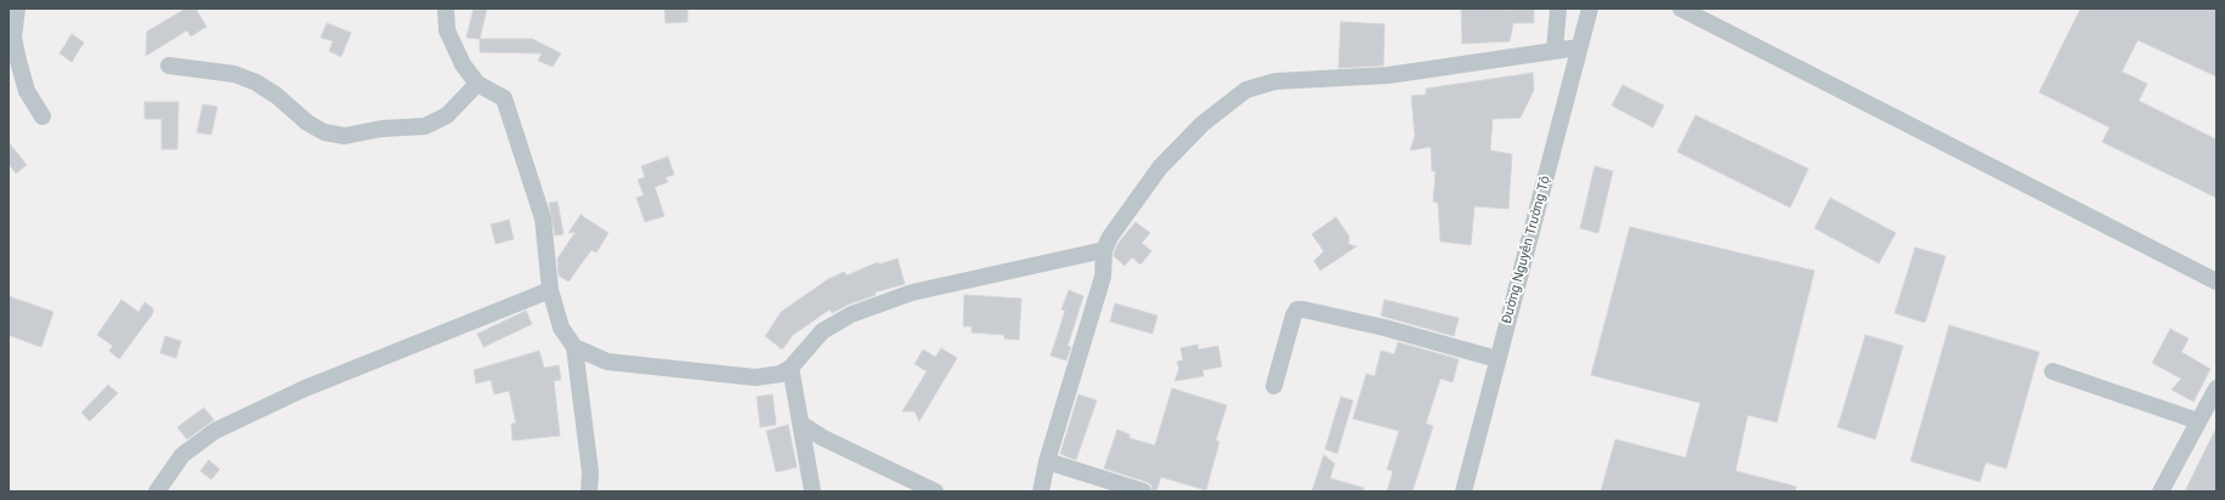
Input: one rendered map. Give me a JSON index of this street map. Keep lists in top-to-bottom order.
{
  "streets": {
    "street": ["Đường Nguyễn Trường Tộ"]
  }
}
